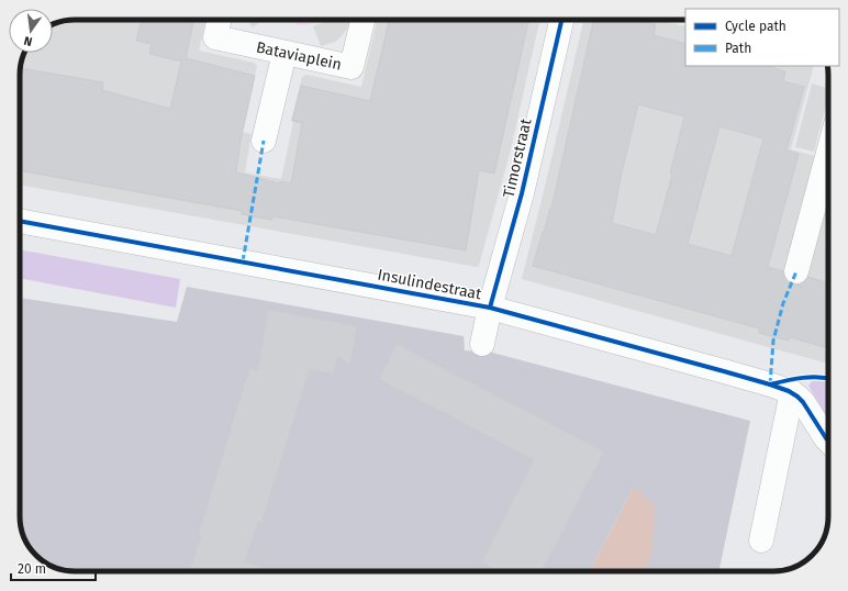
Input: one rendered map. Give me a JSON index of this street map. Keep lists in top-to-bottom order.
{
  "streets": {
    "street": ["Bataviaplein", "Timorstraat", "Insulindestraat"]
  },
  "crossings": [
    ["Timorstraat", "Insulindestraat"]
  ],
  "legend": ["Cycle path", "Path"],
  "scale_bar": "20 m",
  "north": "bottom"
}
